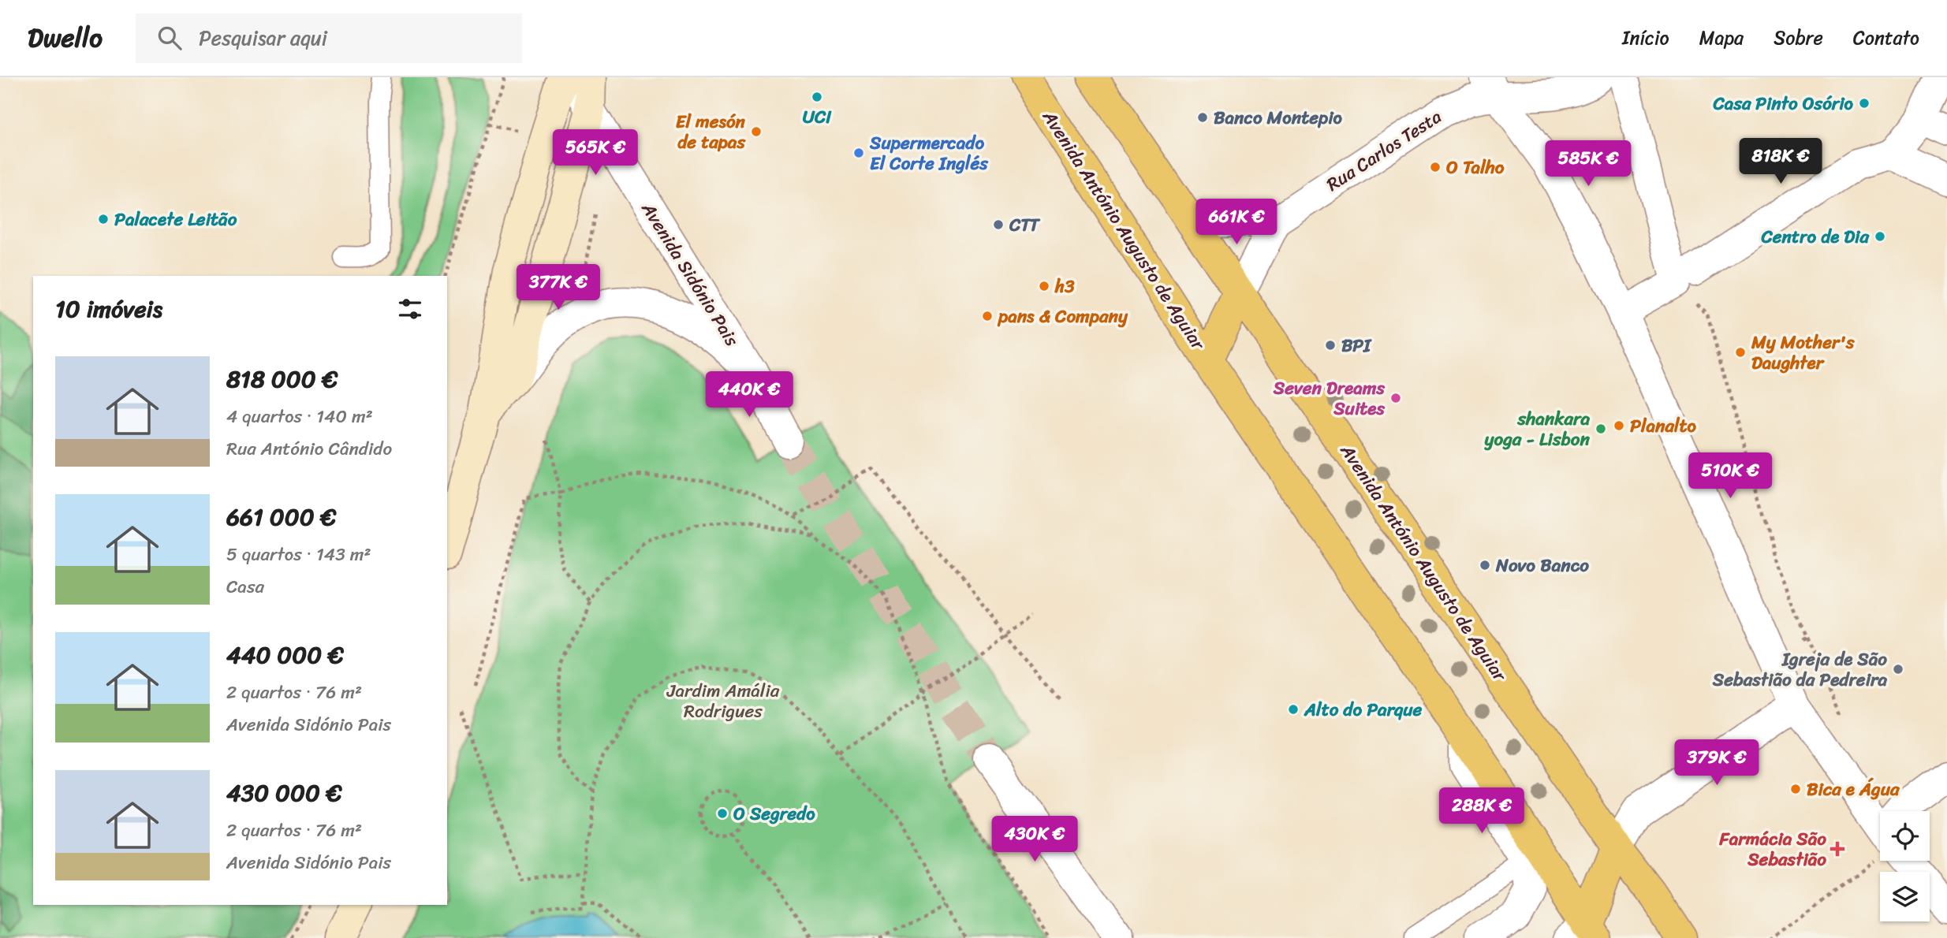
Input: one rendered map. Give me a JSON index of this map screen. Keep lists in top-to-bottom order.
{
  "streets": {
    "main road": ["Avenida António Augusto de Aguiar"],
    "street": ["Rua Carlos Testa", "Avenida Sidónio Pais"]
  },
  "crossings": [
    ["Rua Carlos Testa", "Avenida António Augusto de Aguiar"]
  ],
  "parks": ["Jardim Amália Rodrigues"],
  "places": {
    "other": [
      "UCI",
      "Casa Pinto Osório",
      "Banco Montepio",
      "El mesón de tapas",
      "Supermercado El Corte Inglés",
      "O Talho",
      "Palacete Leitão",
      "CTT",
      "Centro de Dia",
      "h3",
      "pans & Company",
      "BPI",
      "My Mother's Daughter",
      "Seven Dreams Suites",
      "Planalto",
      "shankara yoga - Lisbon",
      "Novo Banco",
      "Igreja de São Sebastião da Pedreira",
      "Alto do Parque",
      "Bica e Água",
      "O Segredo"
    ],
    "health": ["Farmácia São Sebastião"]
  },
  "page": {
    "header": "Dwello",
    "search": "Pesquisar aqui",
    "nav": [
      "Início",
      "Mapa",
      "Sobre",
      "Contato"
    ],
    "price": [
      "565K €",
      "818K €",
      "585K €",
      "661K €",
      "377K €",
      "440K €",
      "510K €",
      "379K €",
      "288K €",
      "430K €"
    ],
    "heading": "10 imóveis",
    "list": [
      {
        "name": "818 000 €",
        "note": "4 quartos · 140 m² · Rua António Cândido"
      },
      {
        "name": "661 000 €",
        "note": "5 quartos · 143 m² · Casa"
      },
      {
        "name": "440 000 €",
        "note": "2 quartos · 76 m² · Avenida Sidónio Pais"
      },
      {
        "name": "430 000 €",
        "note": "2 quartos · 76 m² · Avenida Sidónio Pais"
      }
    ]
  }
}
